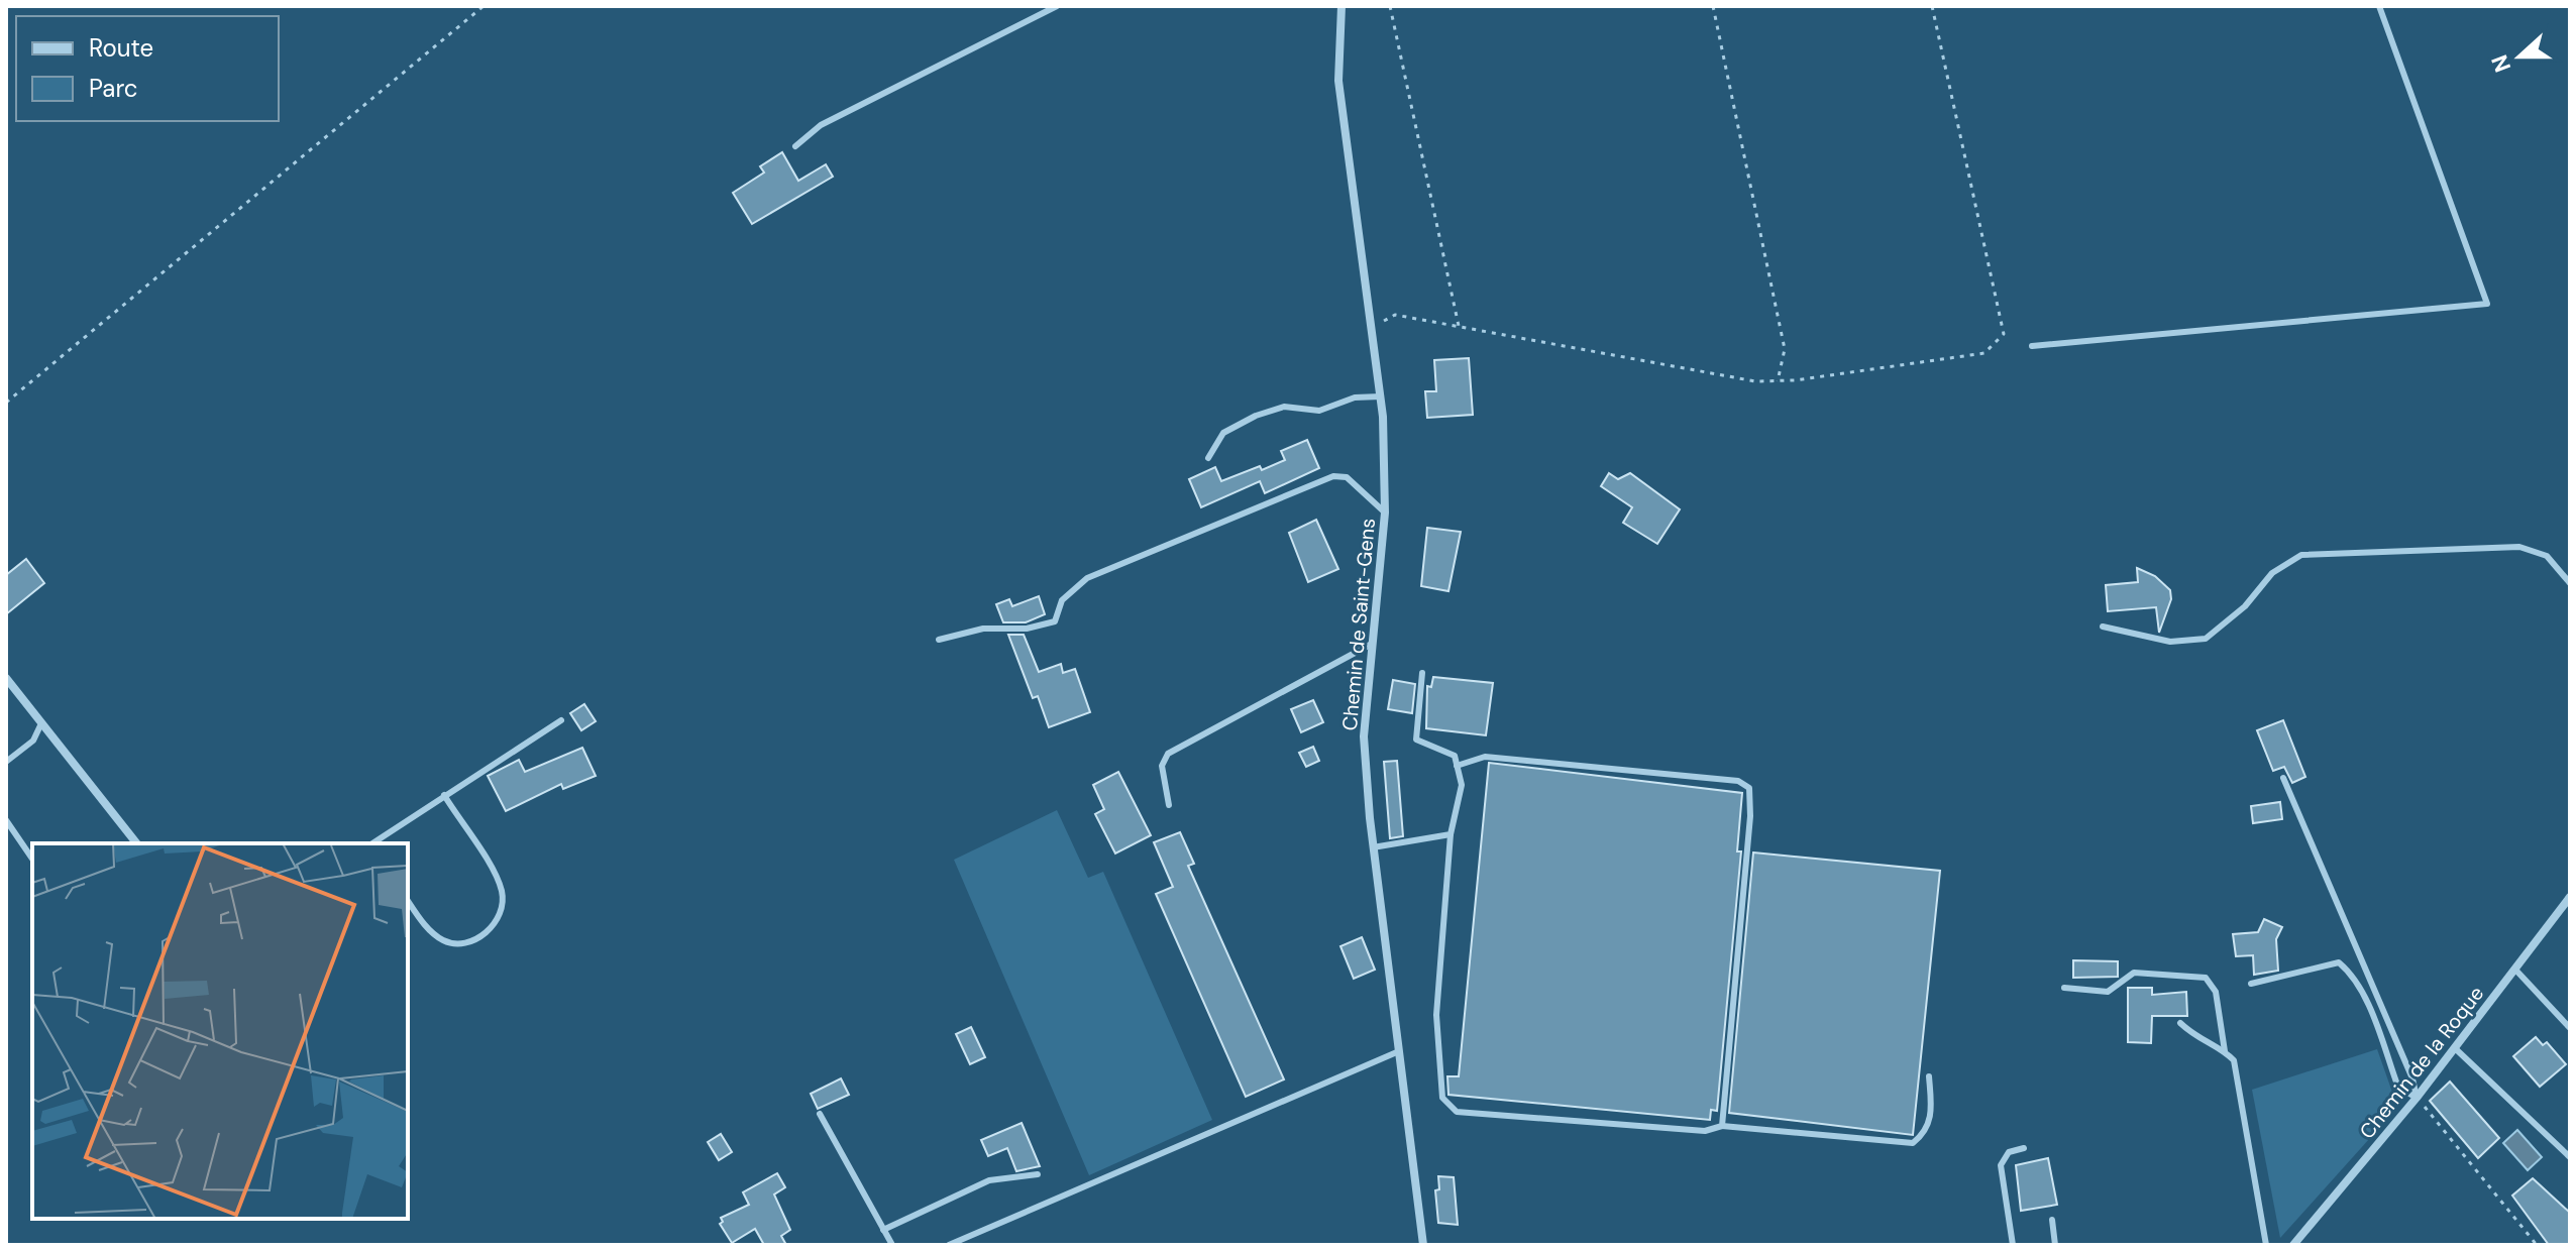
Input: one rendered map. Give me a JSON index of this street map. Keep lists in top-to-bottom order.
{
  "streets": {
    "street": ["Chemin de Saint-Gens", "Chemin de la Roque"]
  },
  "legend": ["Route", "Parc"],
  "north": "left"
}
